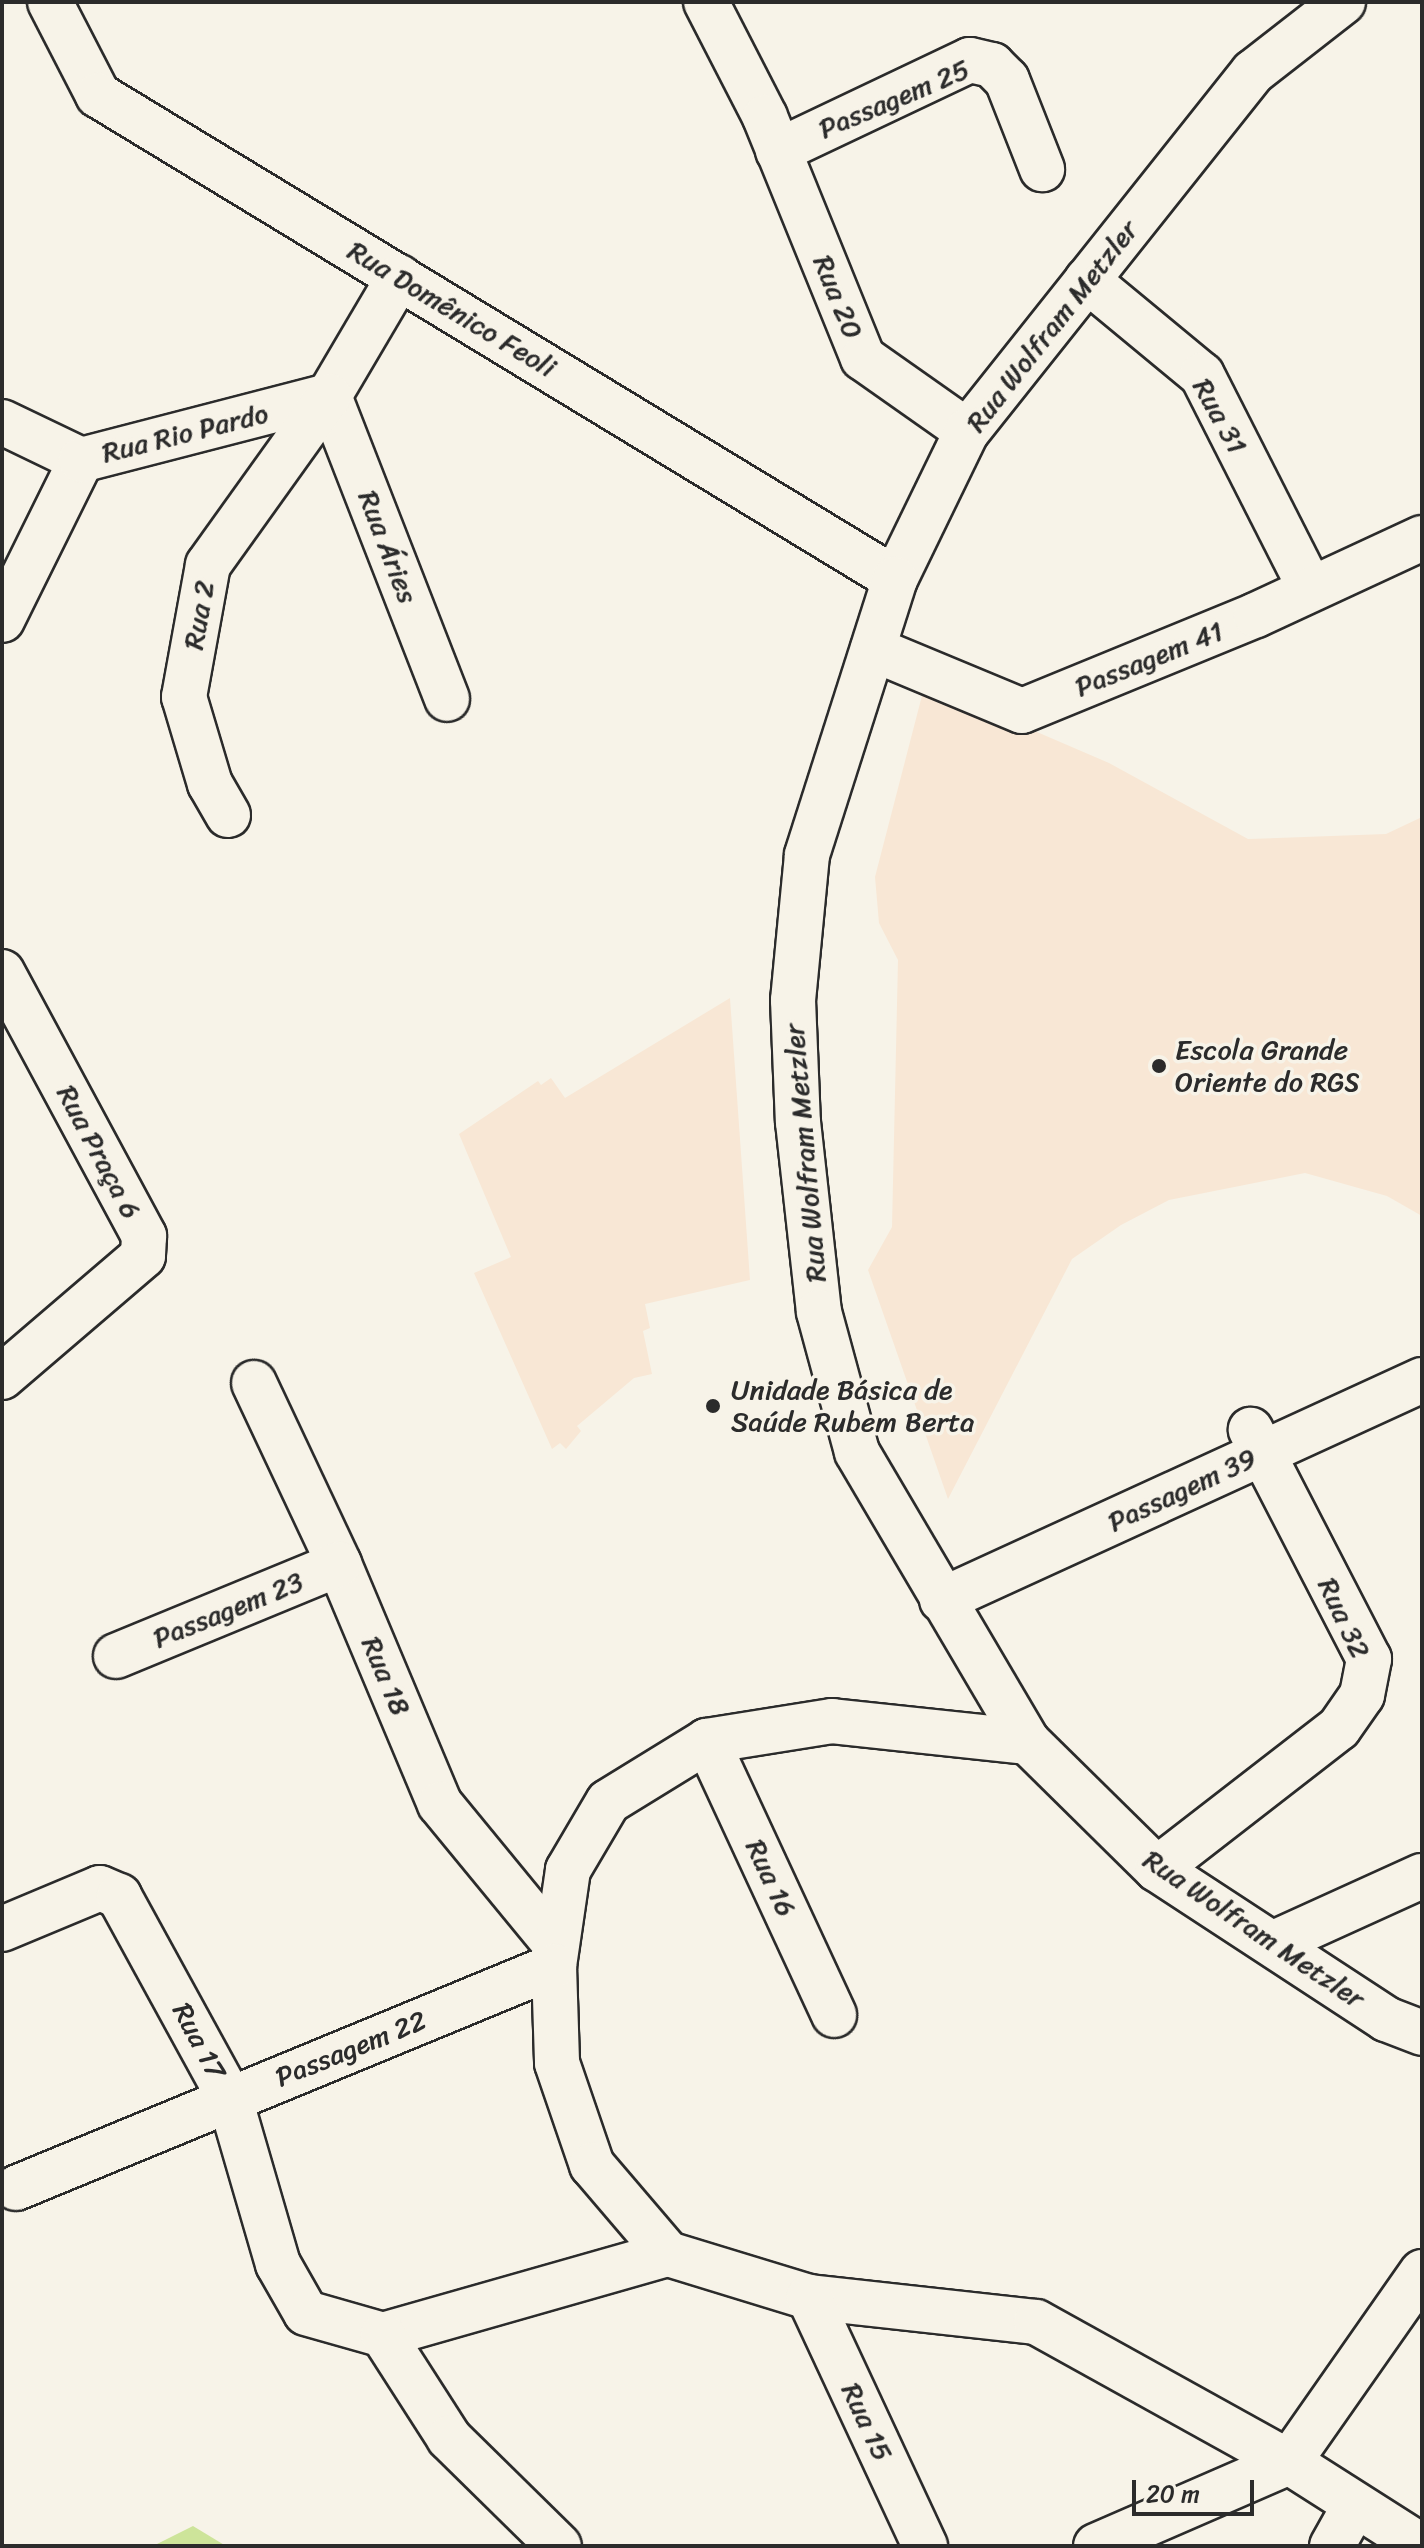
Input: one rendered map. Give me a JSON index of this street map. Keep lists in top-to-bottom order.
{
  "streets": {
    "street": [
      "Passagem 25",
      "Rua 20",
      "Rua Domênico Feoli",
      "Rua Wolfram Metzler",
      "Rua 31",
      "Rua Rio Pardo",
      "Rua Áries",
      "Rua 2",
      "Passagem 41",
      "Rua Praça 6",
      "Passagem 39",
      "Passagem 23",
      "Rua 32",
      "Rua 18",
      "Rua 16",
      "Rua 17",
      "Passagem 22",
      "Rua 15"
    ]
  },
  "crossings": [
    ["Passagem 25", "Rua 20"],
    ["Rua 20", "Rua Wolfram Metzler"],
    ["Rua Domênico Feoli", "Rua Wolfram Metzler"],
    ["Rua Wolfram Metzler", "Rua 31"],
    ["Rua Wolfram Metzler", "Passagem 41"],
    ["Rua Wolfram Metzler", "Passagem 39"],
    ["Rua Wolfram Metzler", "Rua 32"],
    ["Rua 31", "Passagem 41"],
    ["Rua Rio Pardo", "Rua Áries"],
    ["Rua Rio Pardo", "Rua 2"],
    ["Rua Áries", "Rua 2"],
    ["Passagem 39", "Rua 32"],
    ["Passagem 23", "Rua 18"],
    ["Rua 18", "Passagem 22"],
    ["Rua 17", "Passagem 22"]
  ],
  "places": ["Escola Grande Oriente do RGS", "Unidade Básica de Saúde Rubem Berta"],
  "scale_bar": "20 m"
}
